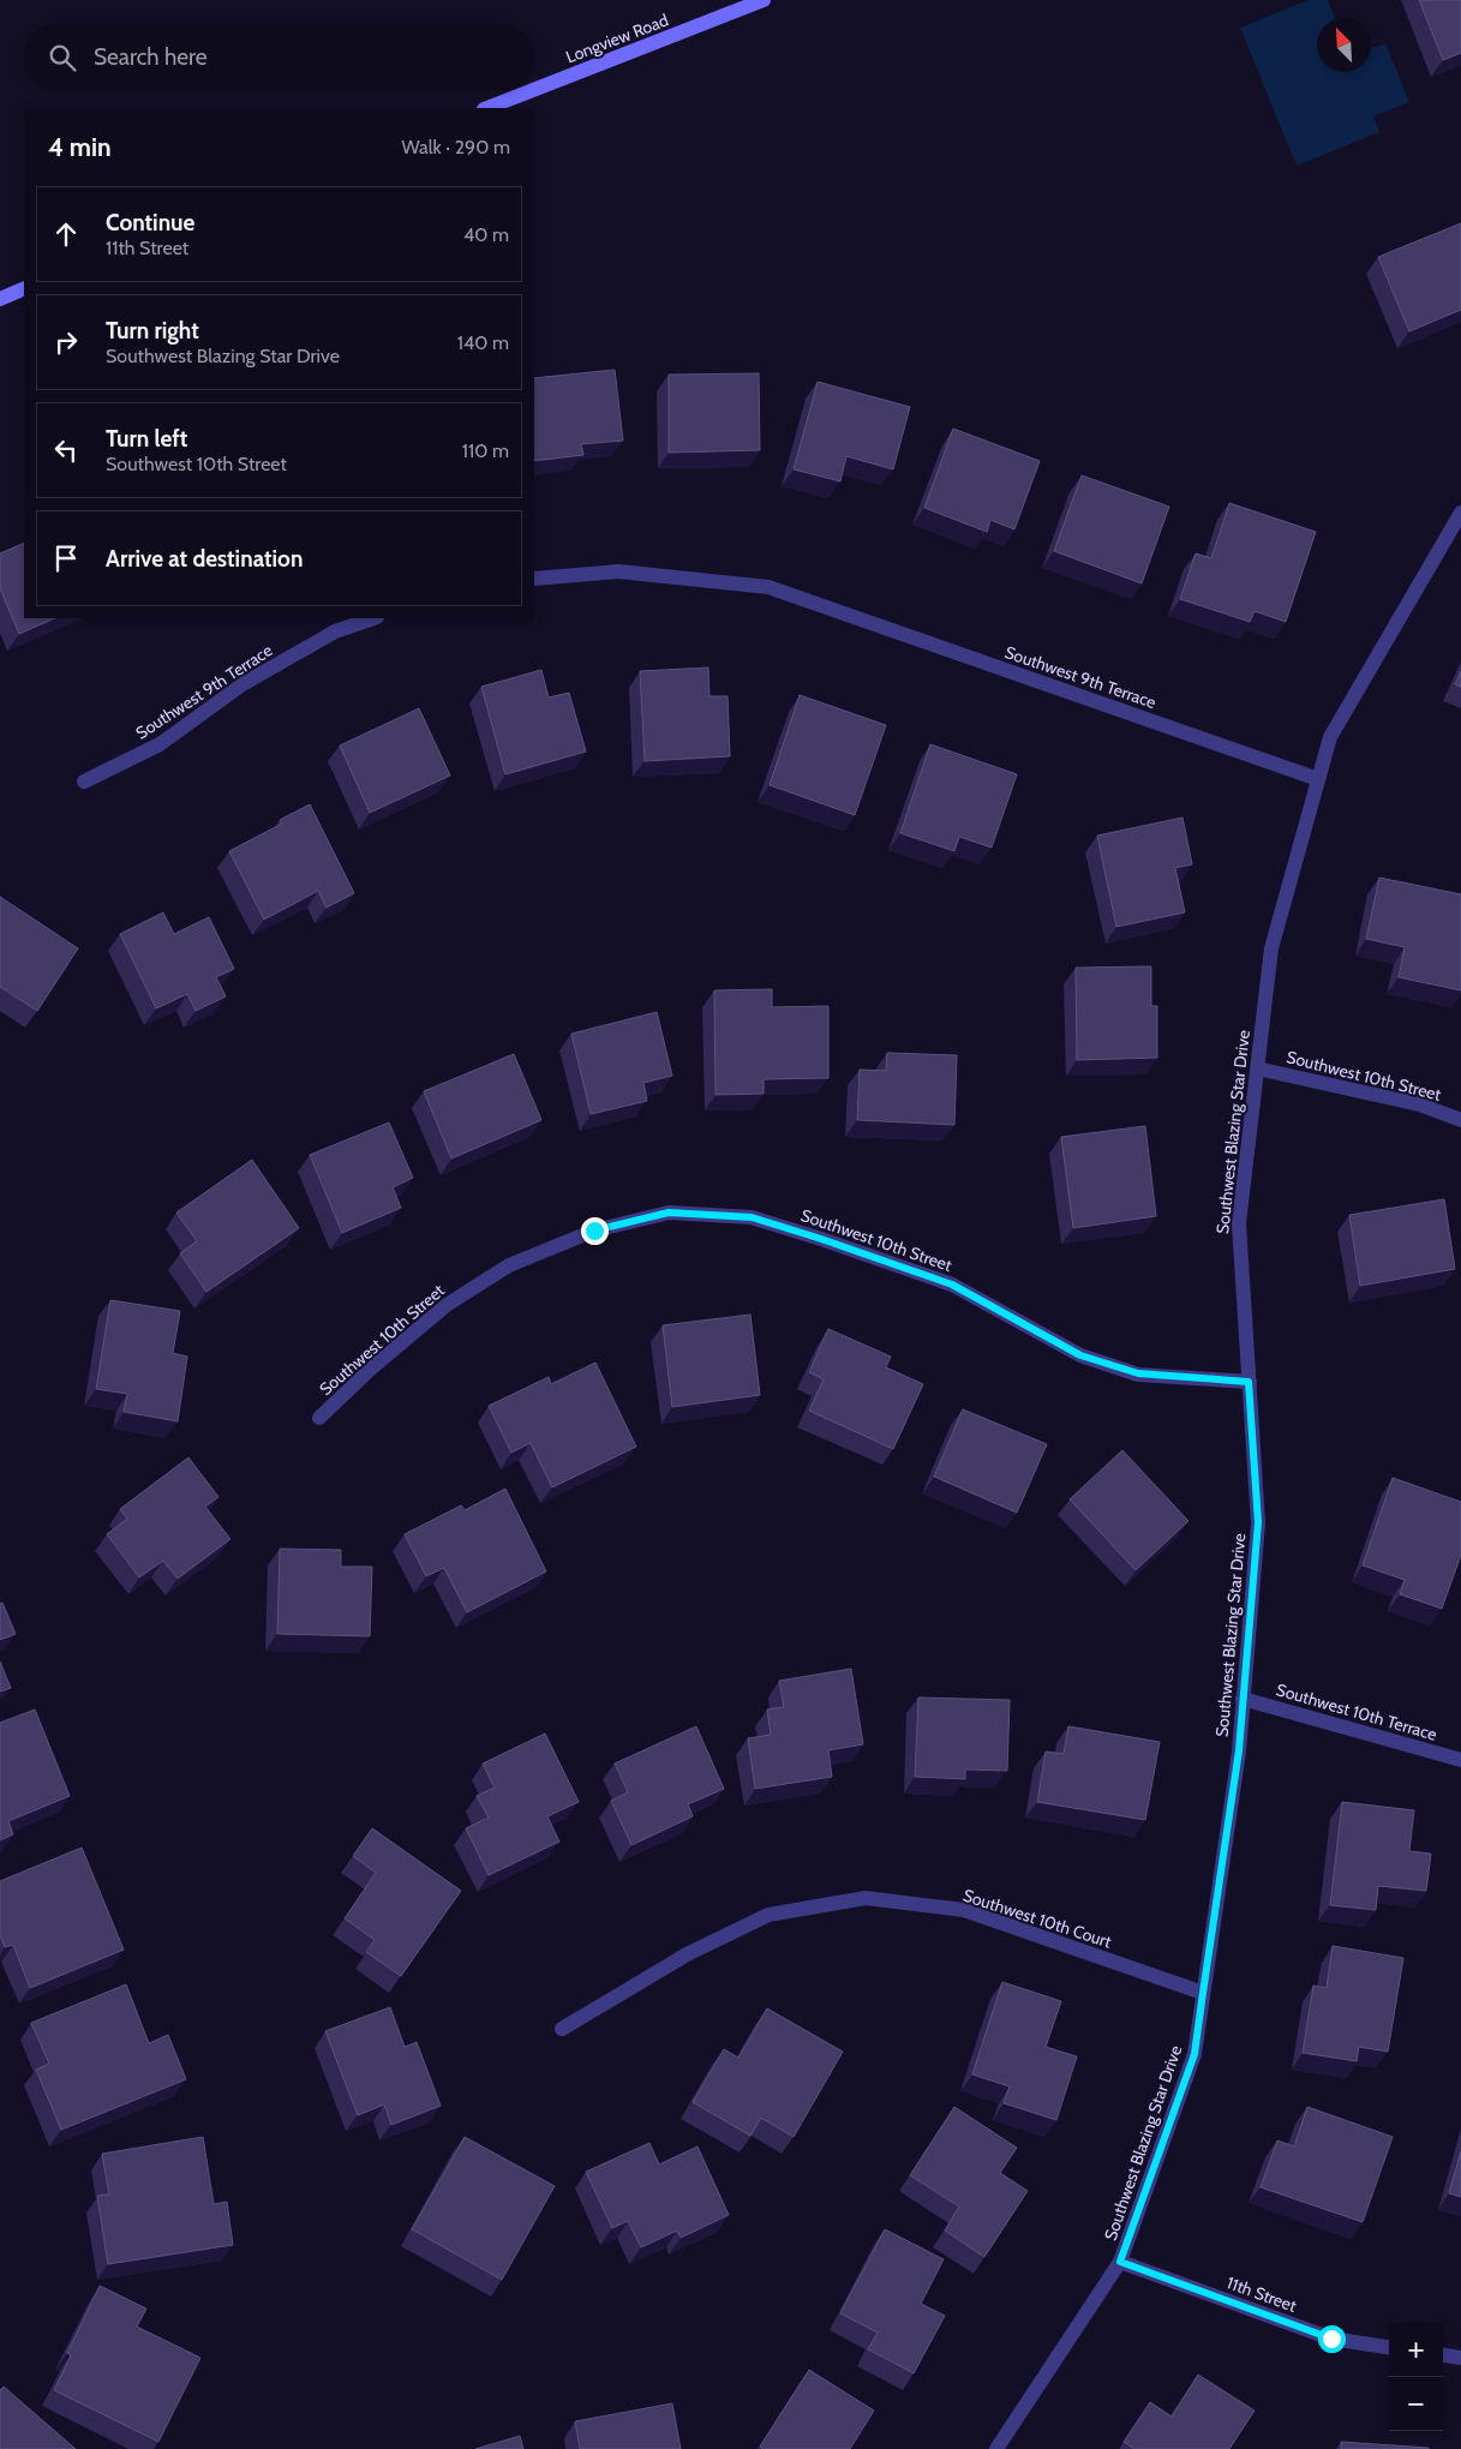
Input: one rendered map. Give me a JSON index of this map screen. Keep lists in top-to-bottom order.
{
  "streets": {
    "street": [
      "Longview Road",
      "Southwest 9th Terrace",
      "Southwest 10th Street",
      "Southwest Blazing Star Drive",
      "Southwest 10th Terrace",
      "Southwest 10th Court",
      "11th Street"
    ]
  },
  "crossings": [
    ["Southwest 9th Terrace", "Southwest Blazing Star Drive"],
    ["Southwest 10th Street", "Southwest Blazing Star Drive"],
    ["Southwest Blazing Star Drive", "Southwest 10th Terrace"],
    ["Southwest Blazing Star Drive", "Southwest 10th Court"],
    ["Southwest Blazing Star Drive", "11th Street"]
  ],
  "north": "top left",
  "page": {
    "search": "Search here",
    "heading": ["4 min", "Walk · 290 m"],
    "list": [
      ["Continue", "11th Street", "40 m"],
      ["Turn right", "Southwest Blazing Star Drive", "140 m"],
      ["Turn left", "Southwest 10th Street", "110 m"],
      "Arrive at destination"
    ],
    "map_buttons": ["+", "−"]
  }
}
